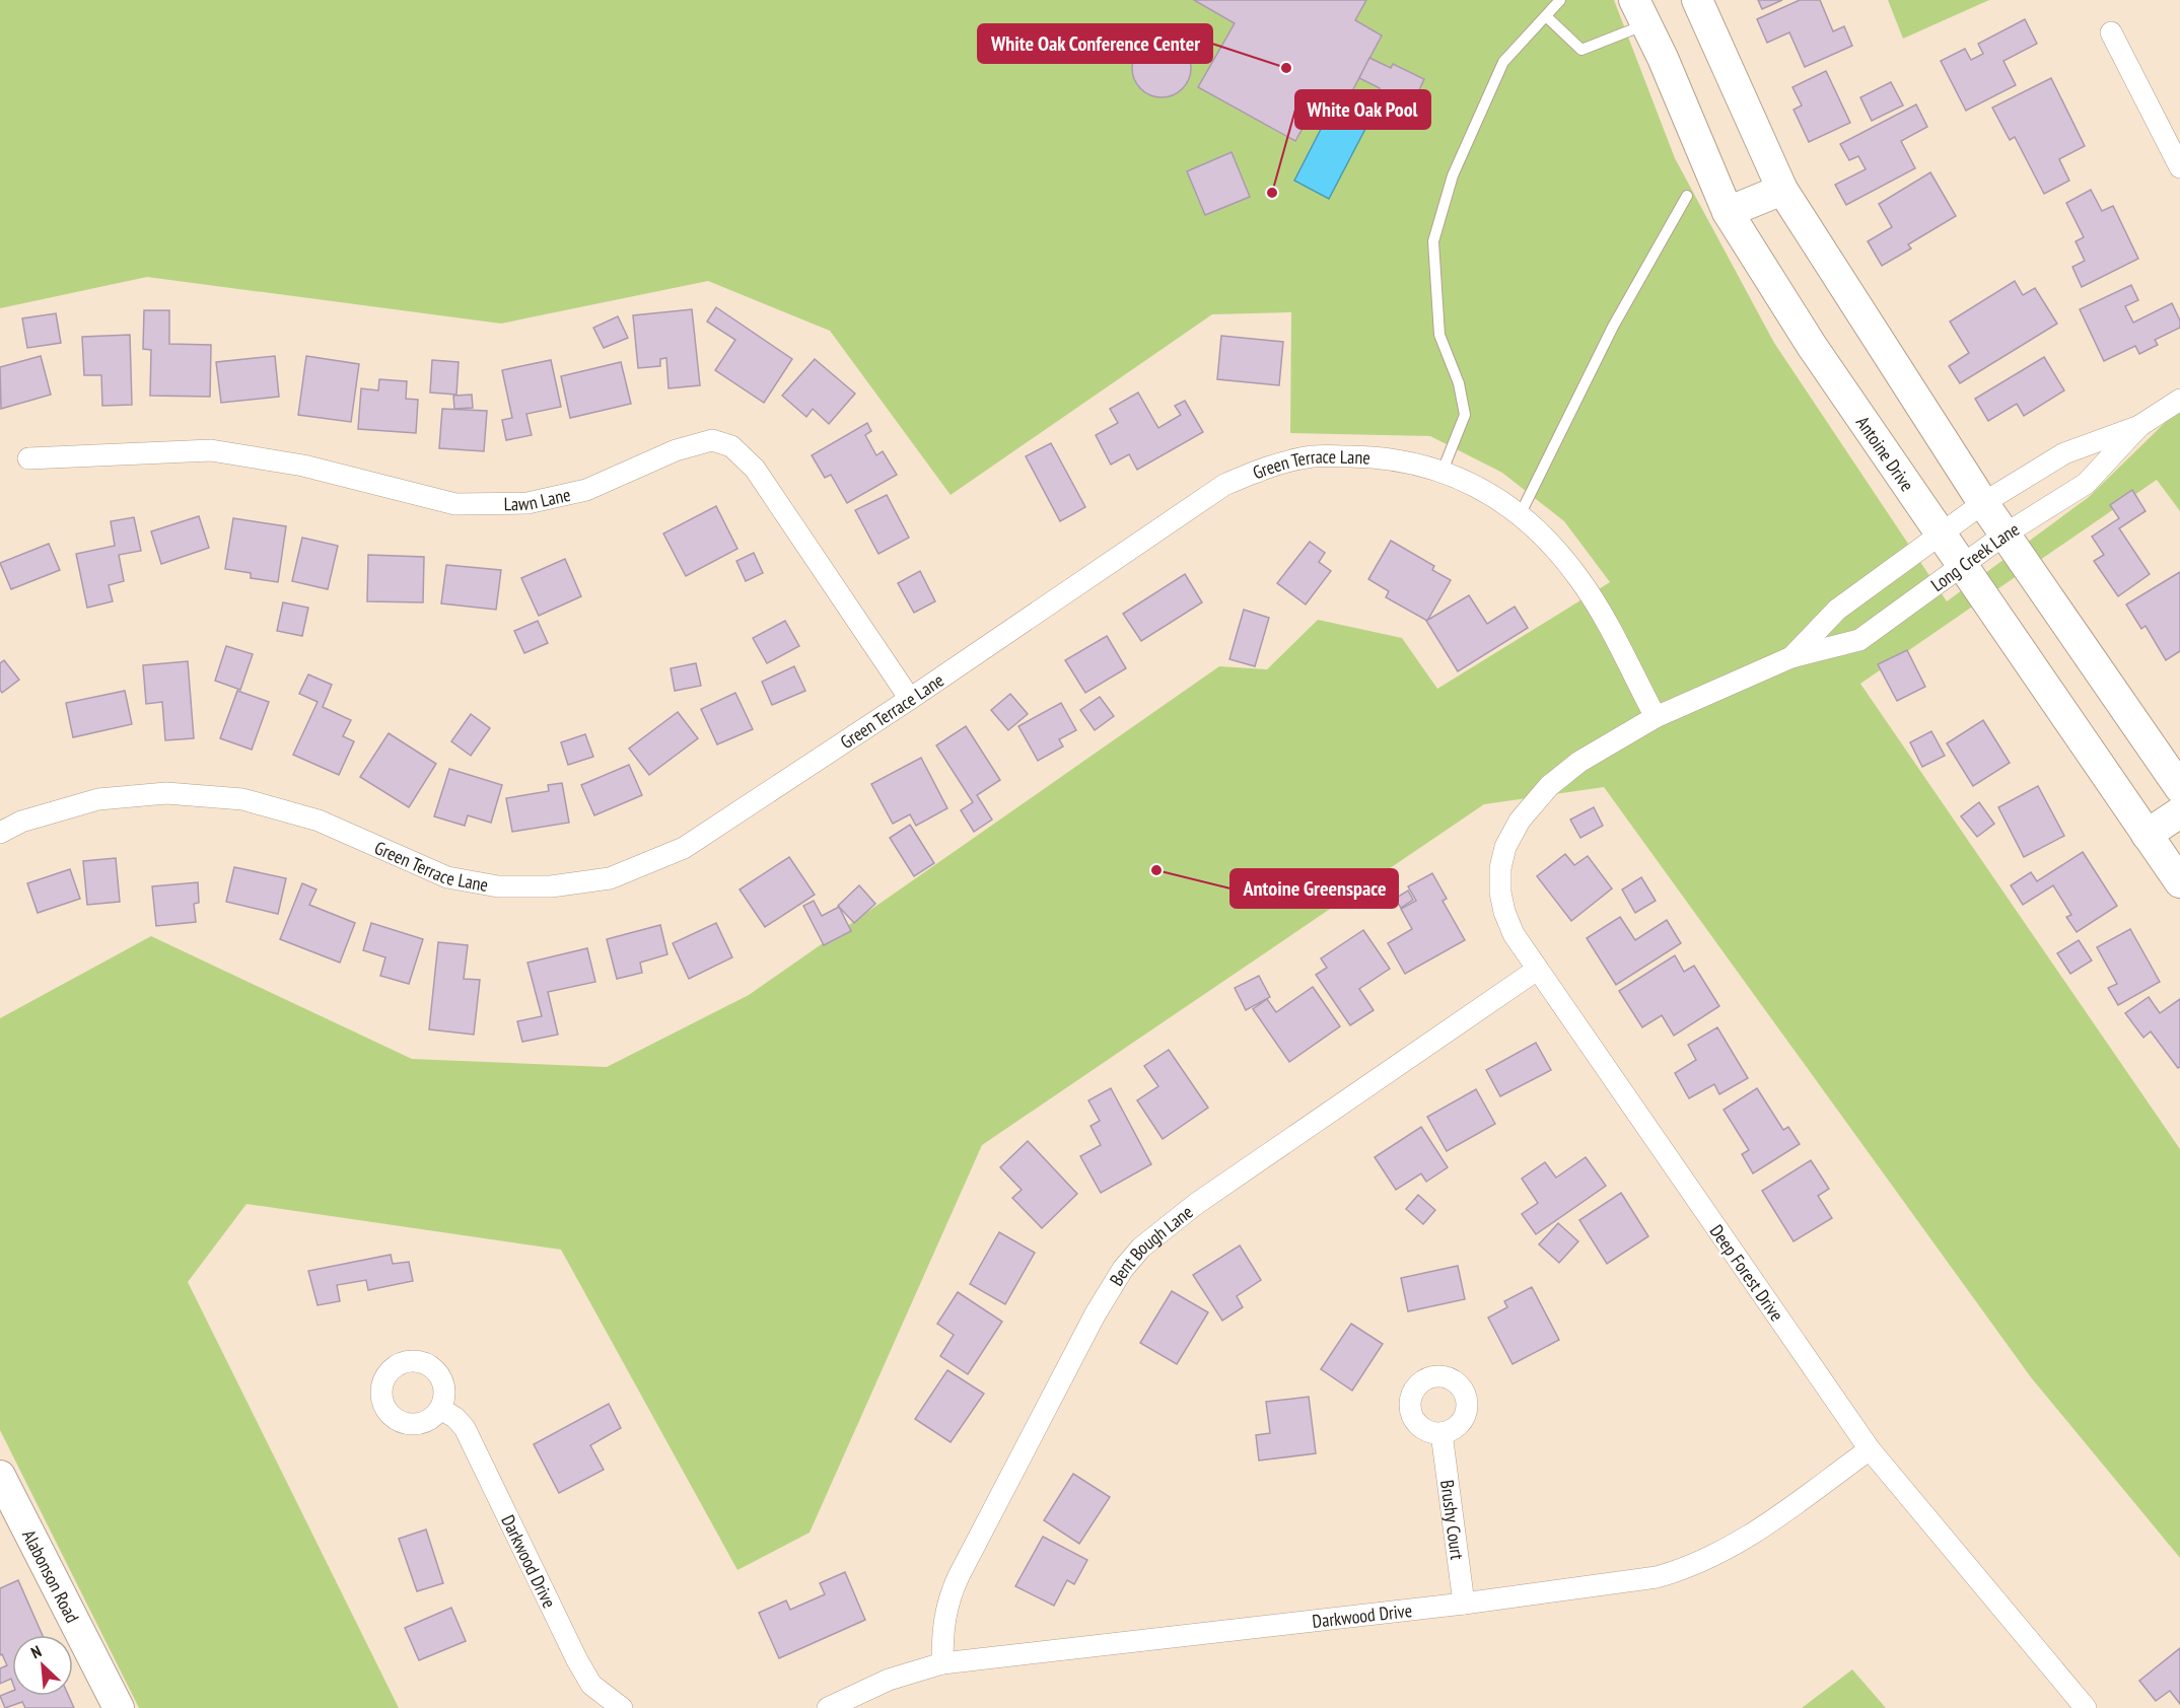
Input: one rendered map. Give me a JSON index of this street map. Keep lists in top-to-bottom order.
{
  "streets": {
    "main road": ["Antoine Drive", "Alabonson Road"],
    "street": [
      "Green Terrace Lane",
      "Lawn Lane",
      "Long Creek Lane",
      "Bent Bough Lane",
      "Deep Forest Drive",
      "Brushy Court",
      "Darkwood Drive"
    ]
  },
  "crossings": [
    ["Antoine Drive", "Long Creek Lane"],
    ["Green Terrace Lane", "Lawn Lane"],
    ["Green Terrace Lane", "Long Creek Lane"],
    ["Long Creek Lane", "Deep Forest Drive"],
    ["Bent Bough Lane", "Deep Forest Drive"],
    ["Bent Bough Lane", "Darkwood Drive"],
    ["Deep Forest Drive", "Darkwood Drive"],
    ["Brushy Court", "Darkwood Drive"]
  ],
  "places": ["White Oak Conference Center", "White Oak Pool", "Antoine Greenspace"],
  "north": "top left"
}
